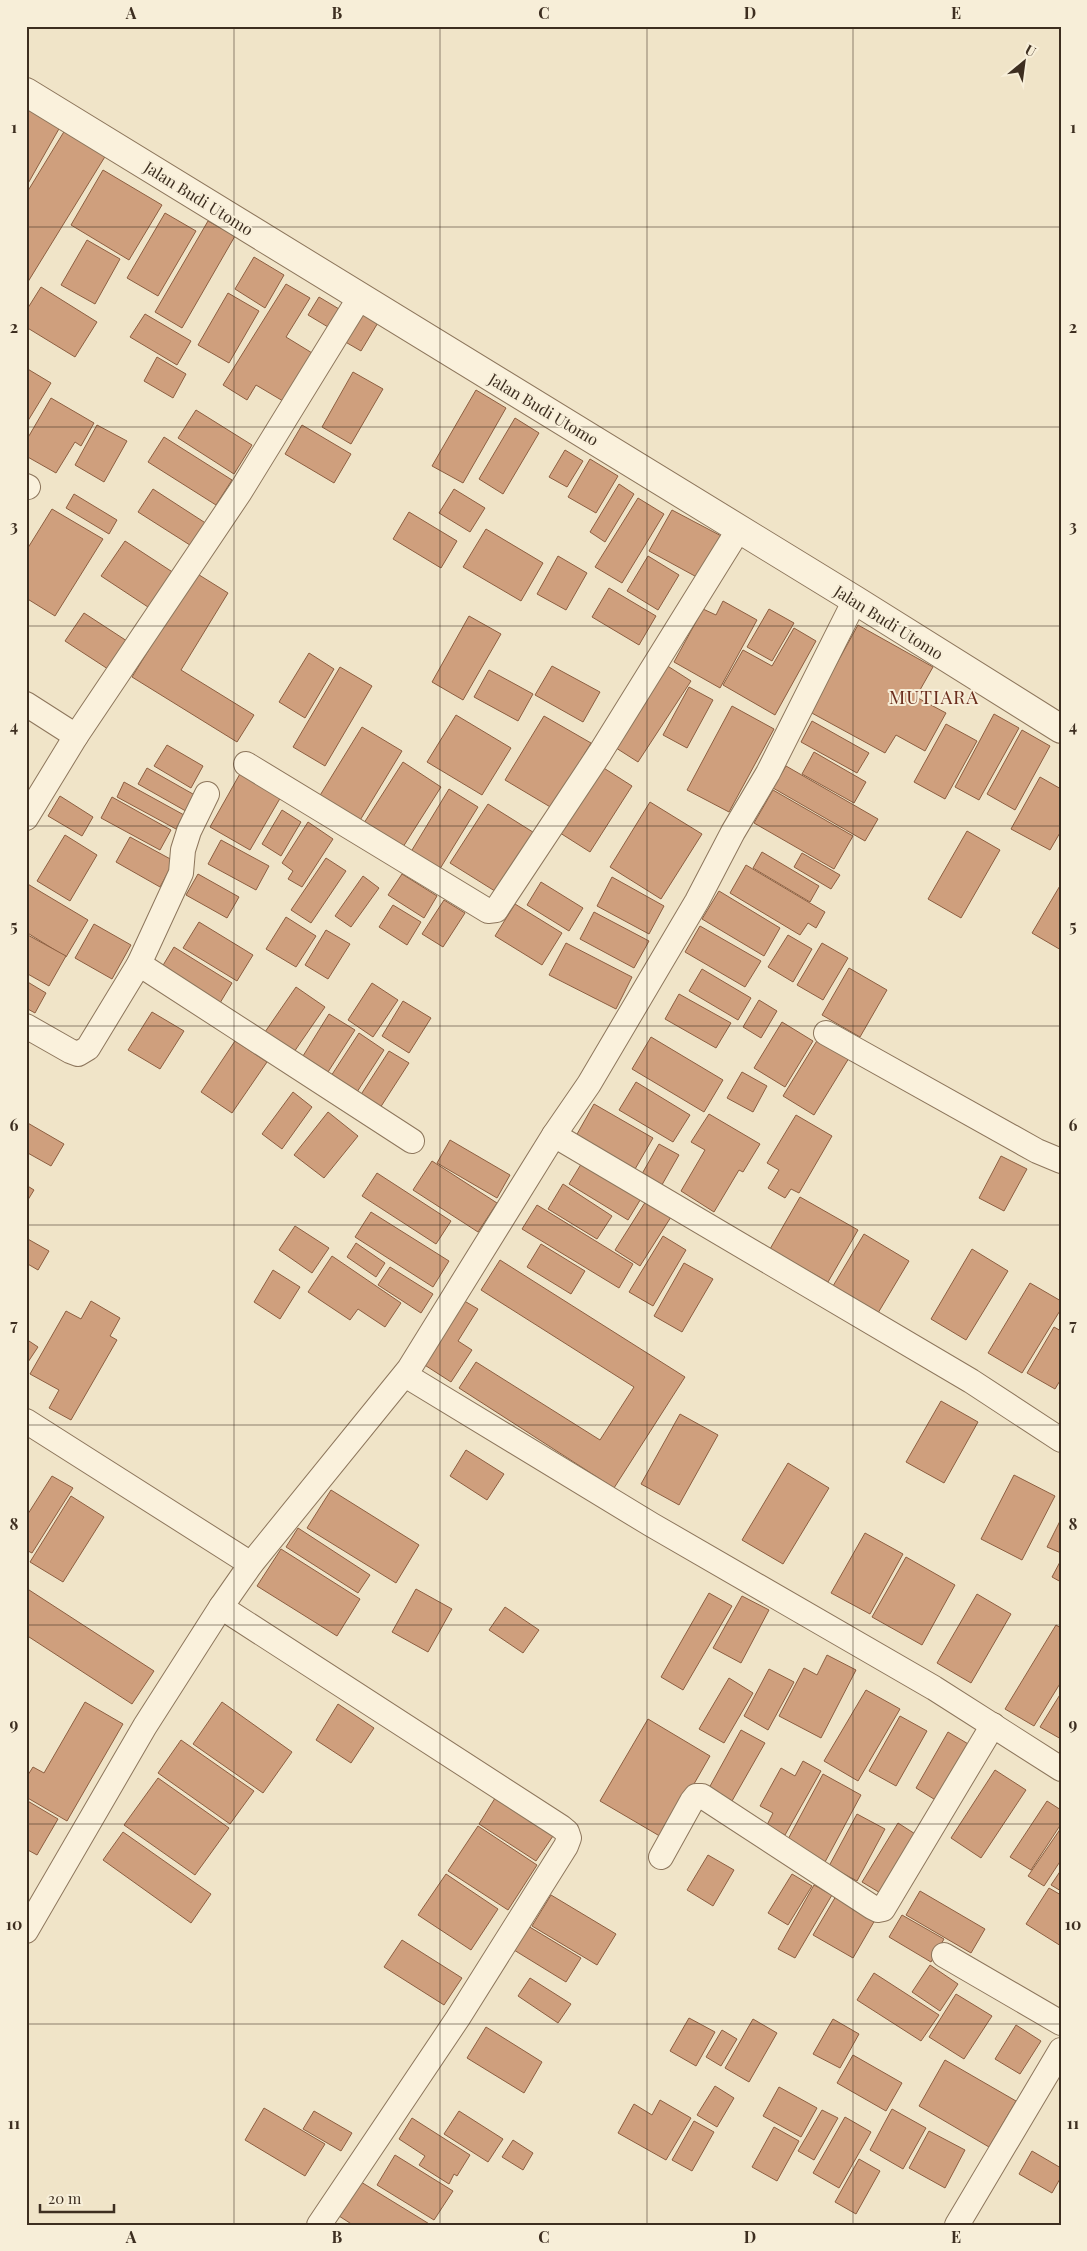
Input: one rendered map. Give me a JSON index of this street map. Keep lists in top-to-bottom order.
{
  "streets": {
    "street": ["Jalan Budi Utomo"]
  },
  "districts": ["MUTIARA"],
  "scale_bar": "20 m",
  "north": "top right",
  "grid": {
    "columns": [
      "A",
      "B",
      "C",
      "D",
      "E"
    ],
    "rows": [
      "1",
      "2",
      "3",
      "4",
      "5",
      "6",
      "7",
      "8",
      "9",
      "10",
      "11"
    ]
  }
}
